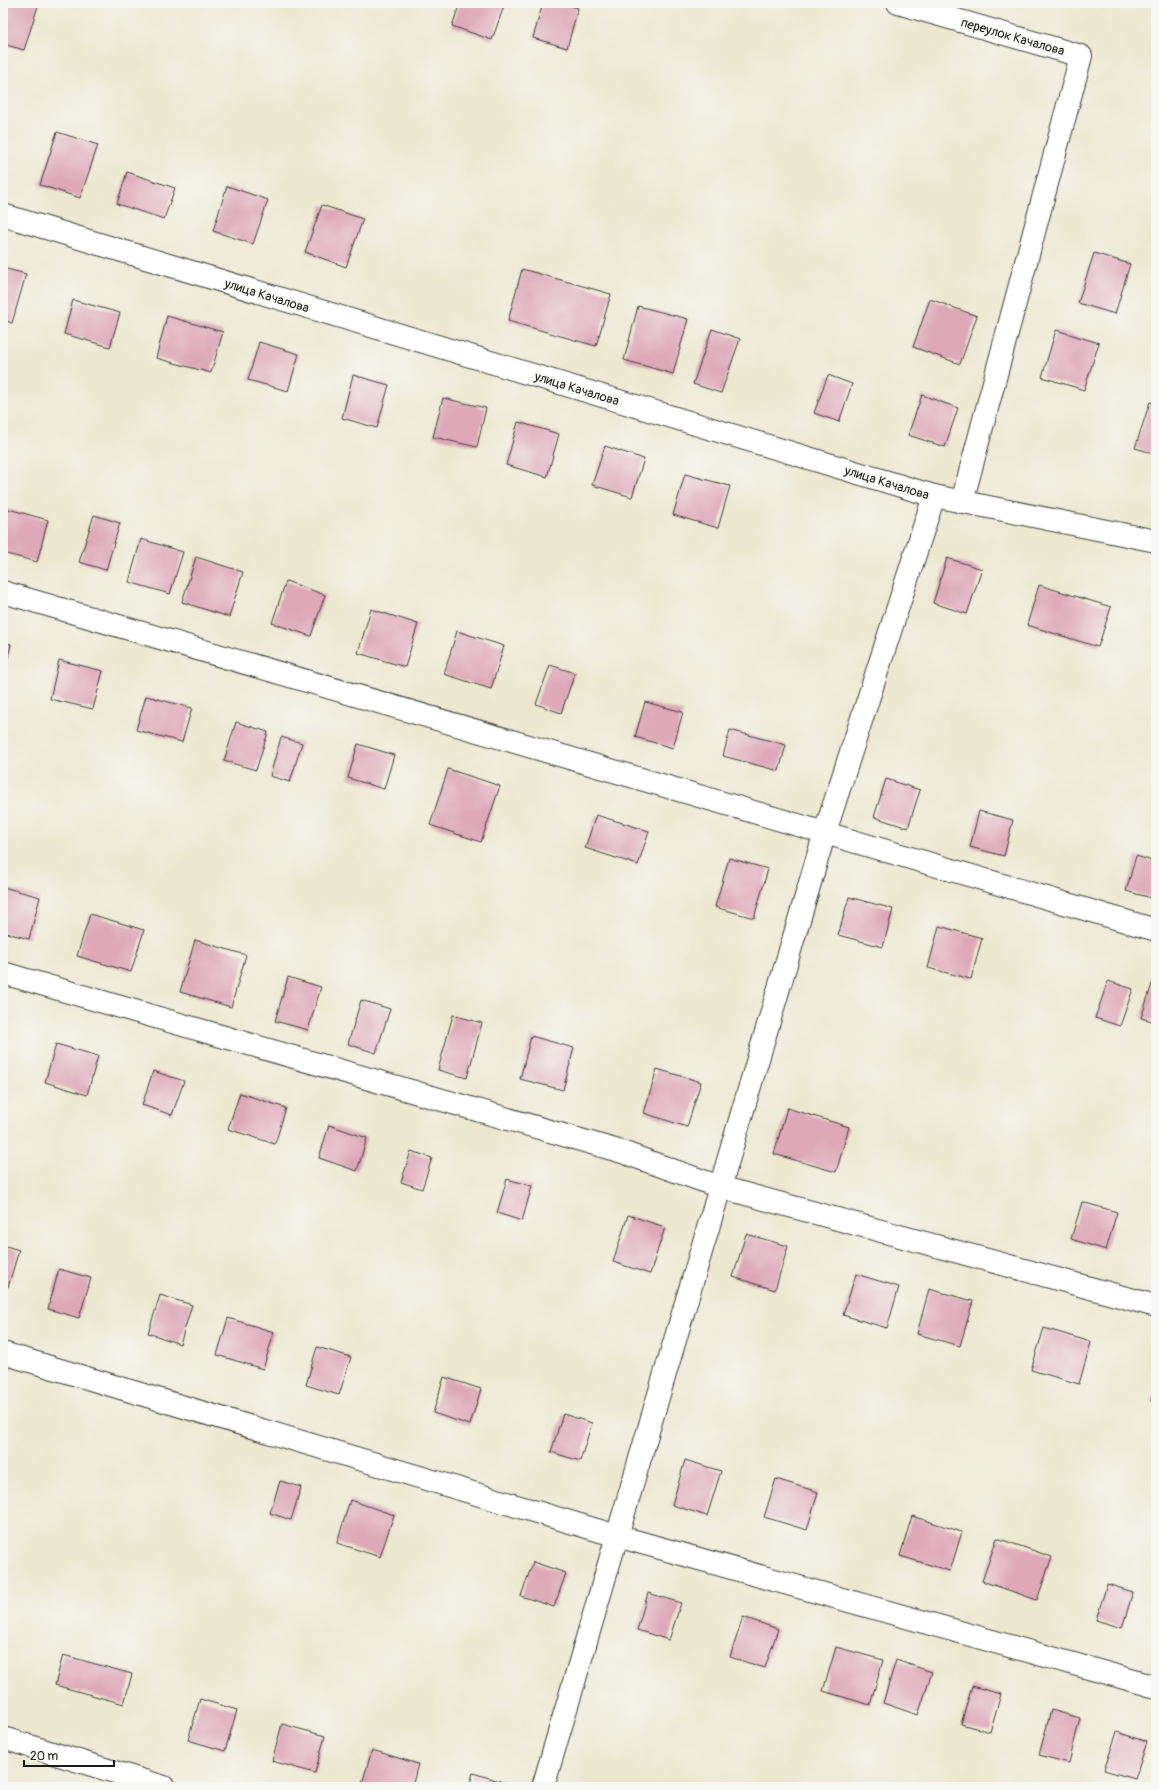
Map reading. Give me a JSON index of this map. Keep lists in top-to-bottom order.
{
  "streets": {
    "street": ["переулок Качалова", "улица Качалова"]
  },
  "crossings": [
    ["переулок Качалова", "улица Качалова"]
  ],
  "scale_bar": "20 m"
}
